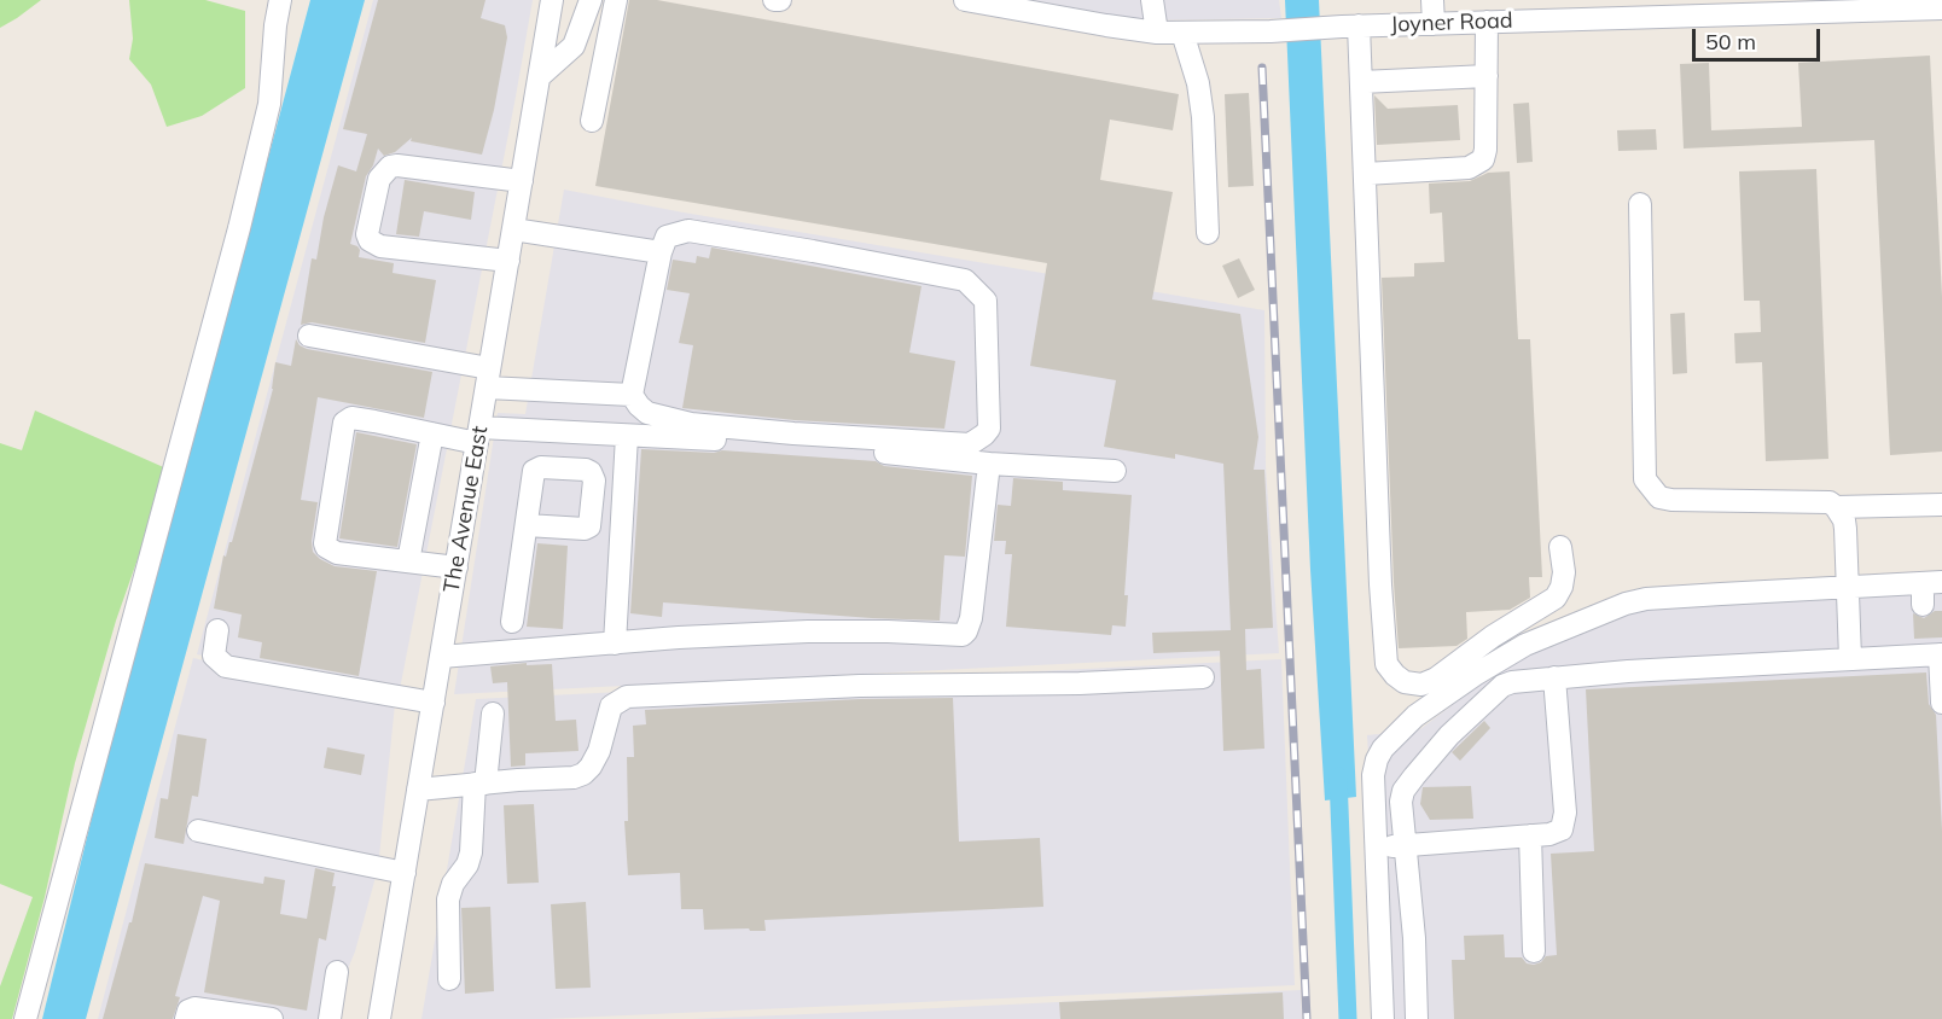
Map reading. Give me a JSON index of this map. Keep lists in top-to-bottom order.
{
  "streets": {
    "street": ["Joyner Road", "The Avenue East"]
  },
  "scale_bar": "50 m"
}
